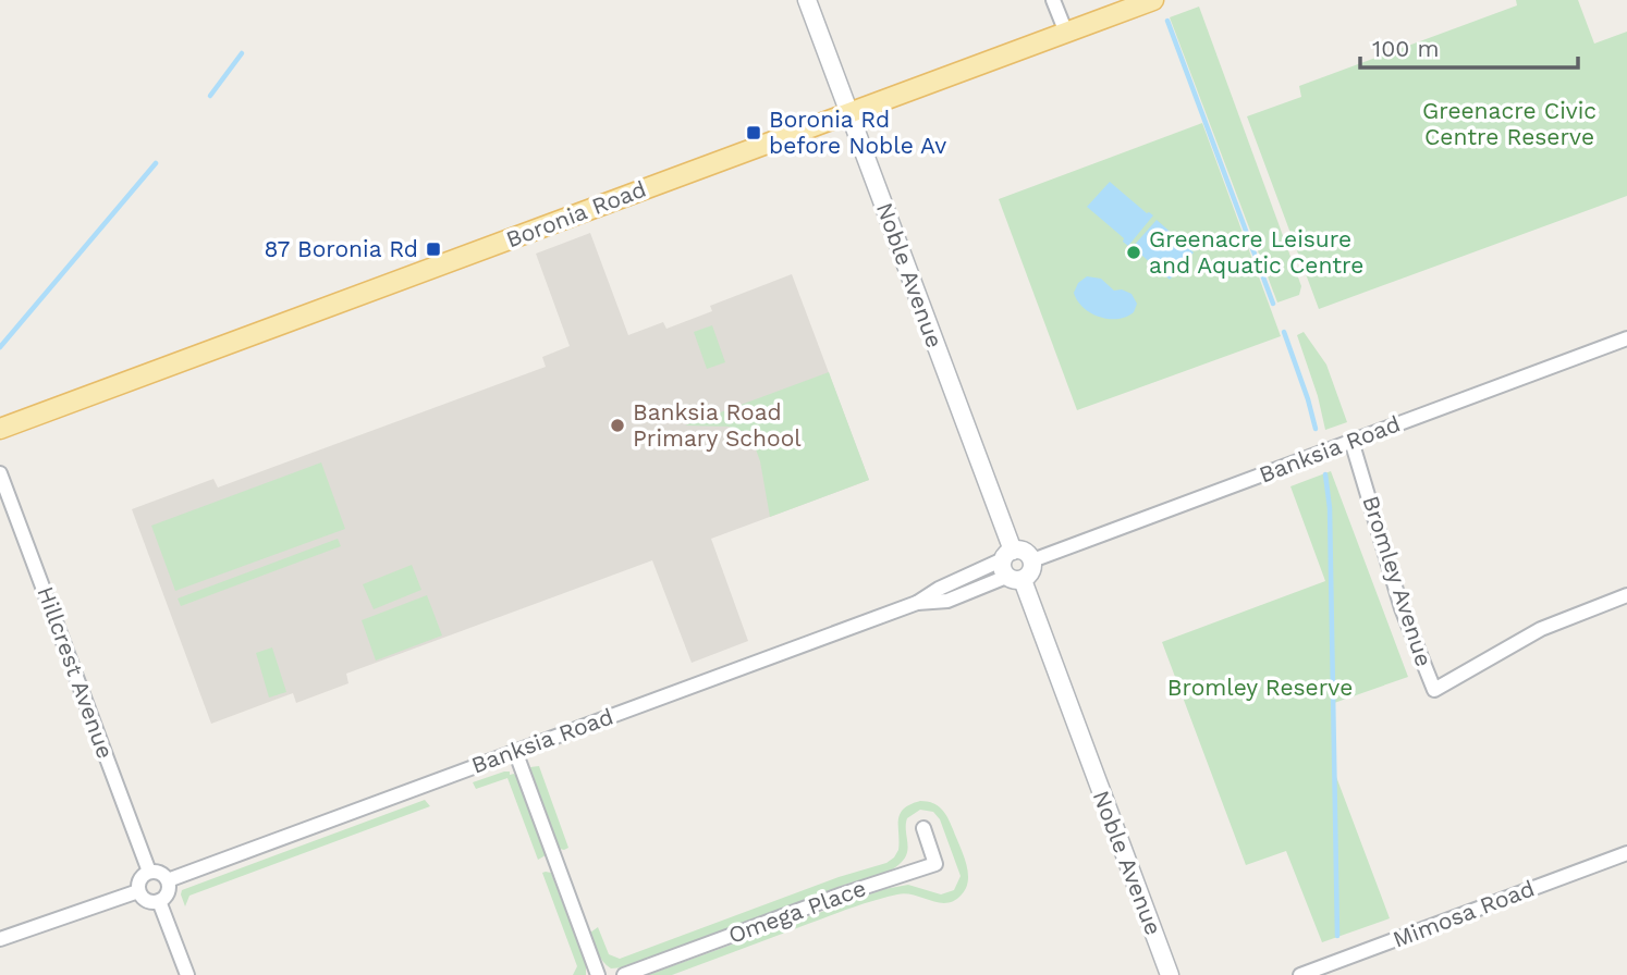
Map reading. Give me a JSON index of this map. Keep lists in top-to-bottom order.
{
  "streets": {
    "main road": ["Boronia Road"],
    "street": [
      "Noble Avenue",
      "Banksia Road",
      "Bromley Avenue",
      "Hillcrest Avenue",
      "Omega Place",
      "Mimosa Road"
    ]
  },
  "crossings": [
    ["Boronia Road", "Noble Avenue"],
    ["Noble Avenue", "Banksia Road"],
    ["Banksia Road", "Bromley Avenue"],
    ["Banksia Road", "Hillcrest Avenue"]
  ],
  "parks": ["Greenacre Civic Centre Reserve", "Bromley Reserve"],
  "places": {
    "transit": ["Boronia Rd before Noble Av", "87 Boronia Rd"],
    "other": ["Greenacre Leisure and Aquatic Centre", "Banksia Road Primary School"]
  },
  "scale_bar": "100 m"
}
